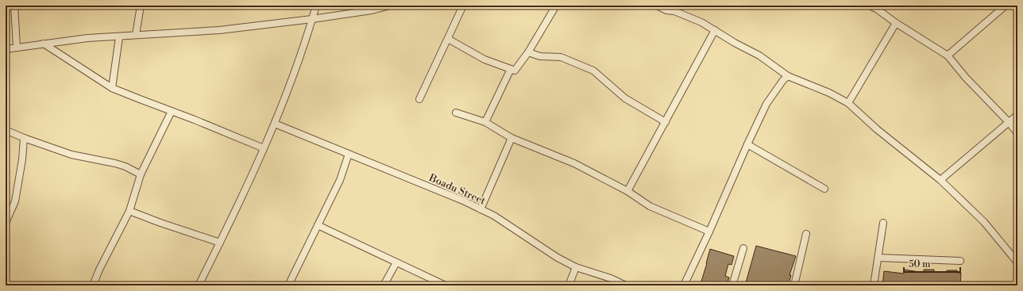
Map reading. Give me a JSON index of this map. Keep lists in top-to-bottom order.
{
  "streets": {
    "street": ["Boadu Street"]
  },
  "scale_bar": "50 m"
}
